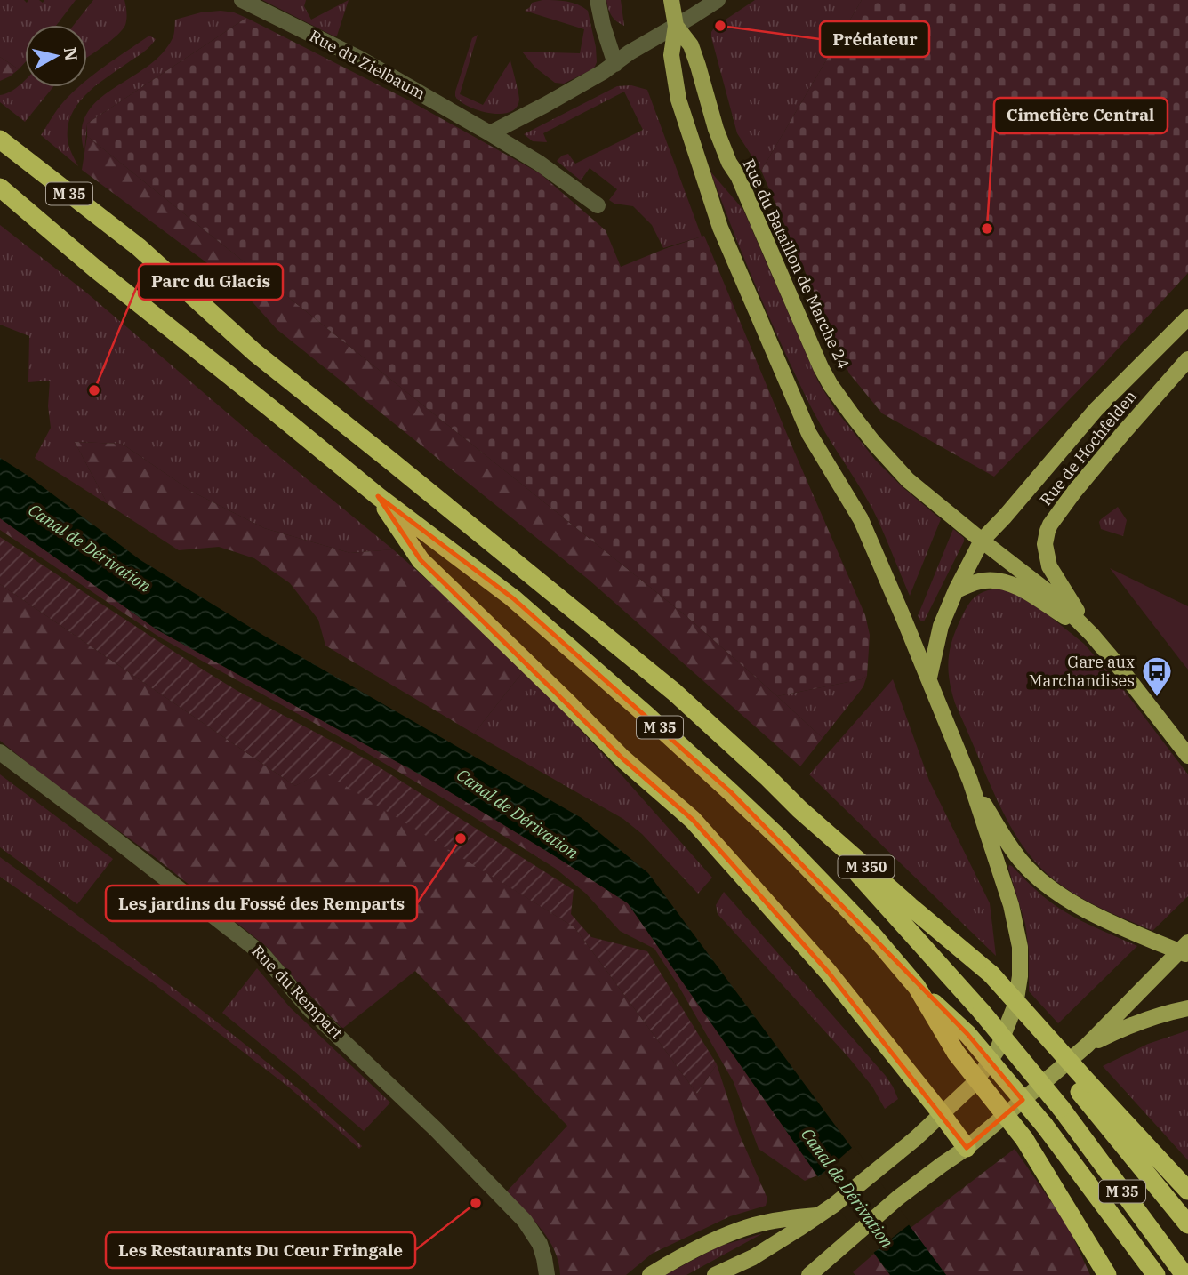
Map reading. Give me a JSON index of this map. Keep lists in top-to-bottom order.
{
  "streets": {
    "highway": ["M 35", "M 350"],
    "main road": ["Rue du Bataillon de Marche 24", "Rue de Hochfelden"],
    "street": ["Rue du Zielbaum", "Rue du Rempart"]
  },
  "crossings": [
    ["M 35", "M 350"],
    ["Rue du Bataillon de Marche 24", "Rue de Hochfelden"]
  ],
  "water": ["Canal de Dérivation"],
  "places": {
    "other": [
      "Prédateur",
      "Cimetière Central",
      "Parc du Glacis",
      "Les jardins du Fossé des Remparts",
      "Les Restaurants Du Cœur Fringale"
    ],
    "bus stop": ["Gare aux Marchandises"]
  },
  "north": "right"
}
